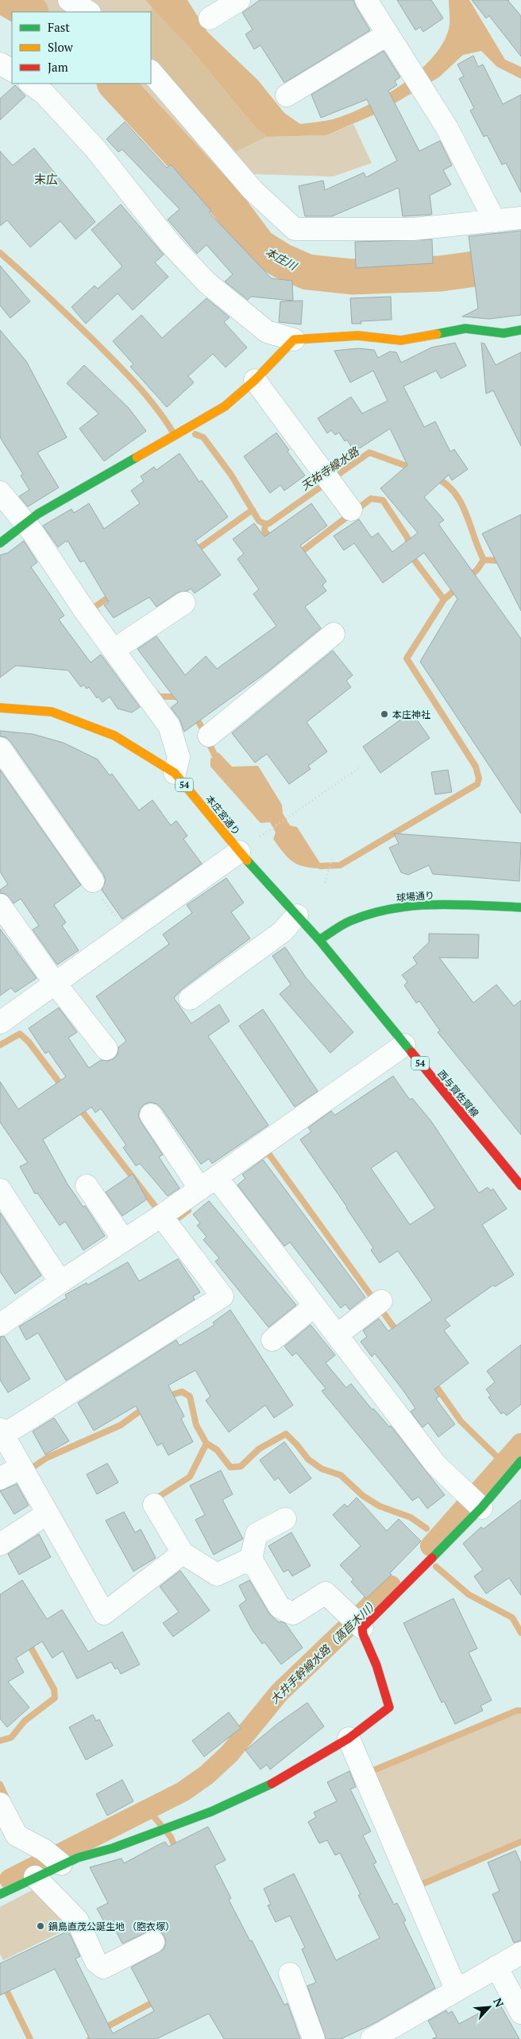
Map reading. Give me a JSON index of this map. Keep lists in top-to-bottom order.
{
  "streets": {
    "street": [
      "54",
      "本庄宮通り",
      "球場通り",
      "西与賀佐賀線"
    ]
  },
  "crossings": [
    ["本庄宮通り", "球場通り"],
    ["本庄宮通り", "西与賀佐賀線"],
    ["球場通り", "西与賀佐賀線"]
  ],
  "districts": ["末広"],
  "water": ["本庄川", "天祐寺線水路", "大井手幹線水路（萵苣木川）"],
  "places": ["本庄神社", "鍋島直茂公誕生地 （胞衣塚）"],
  "legend": ["Fast", "Slow", "Jam"],
  "north": "top right"
}
